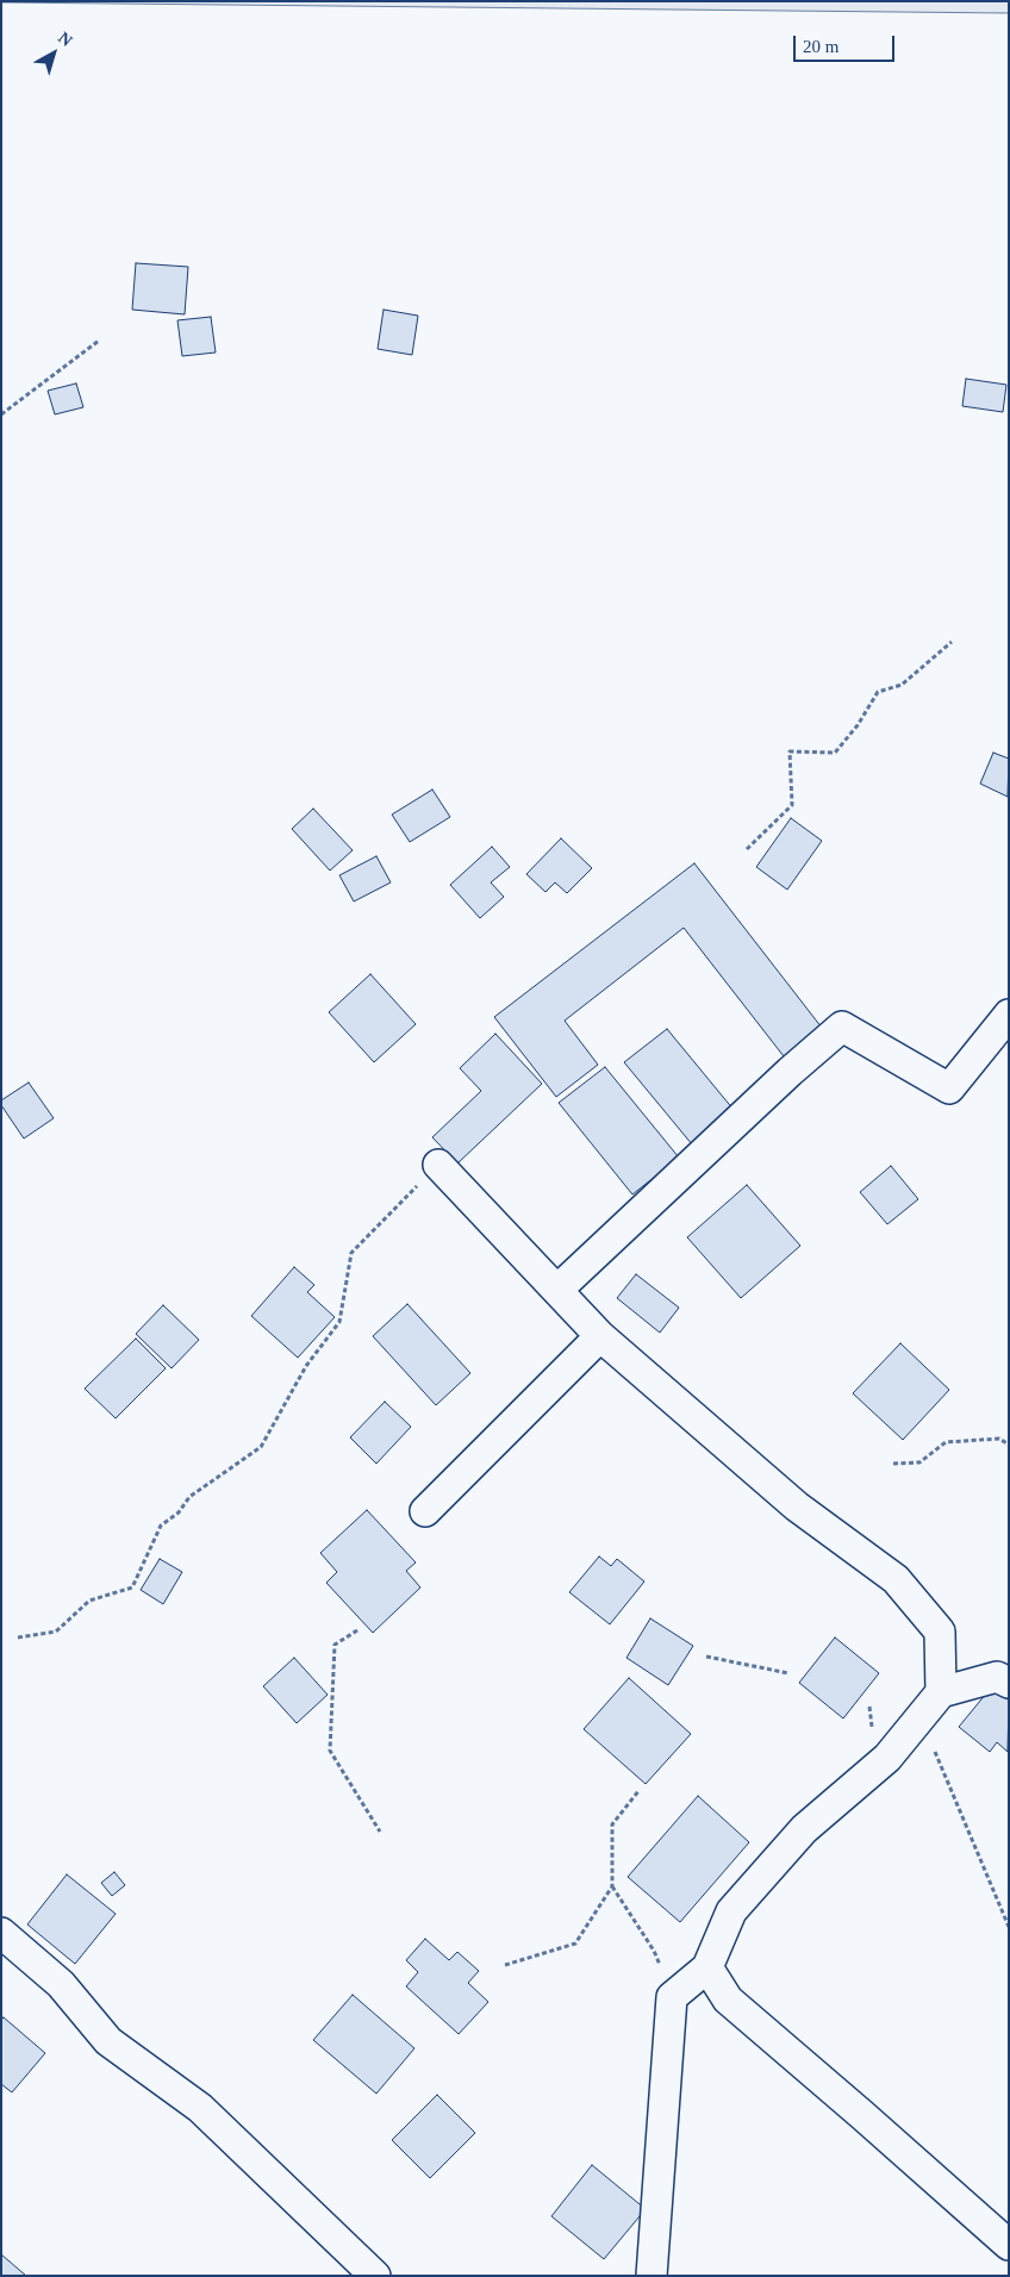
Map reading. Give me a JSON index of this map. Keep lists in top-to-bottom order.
{
  "scale_bar": "20 m",
  "north": "top right"
}
